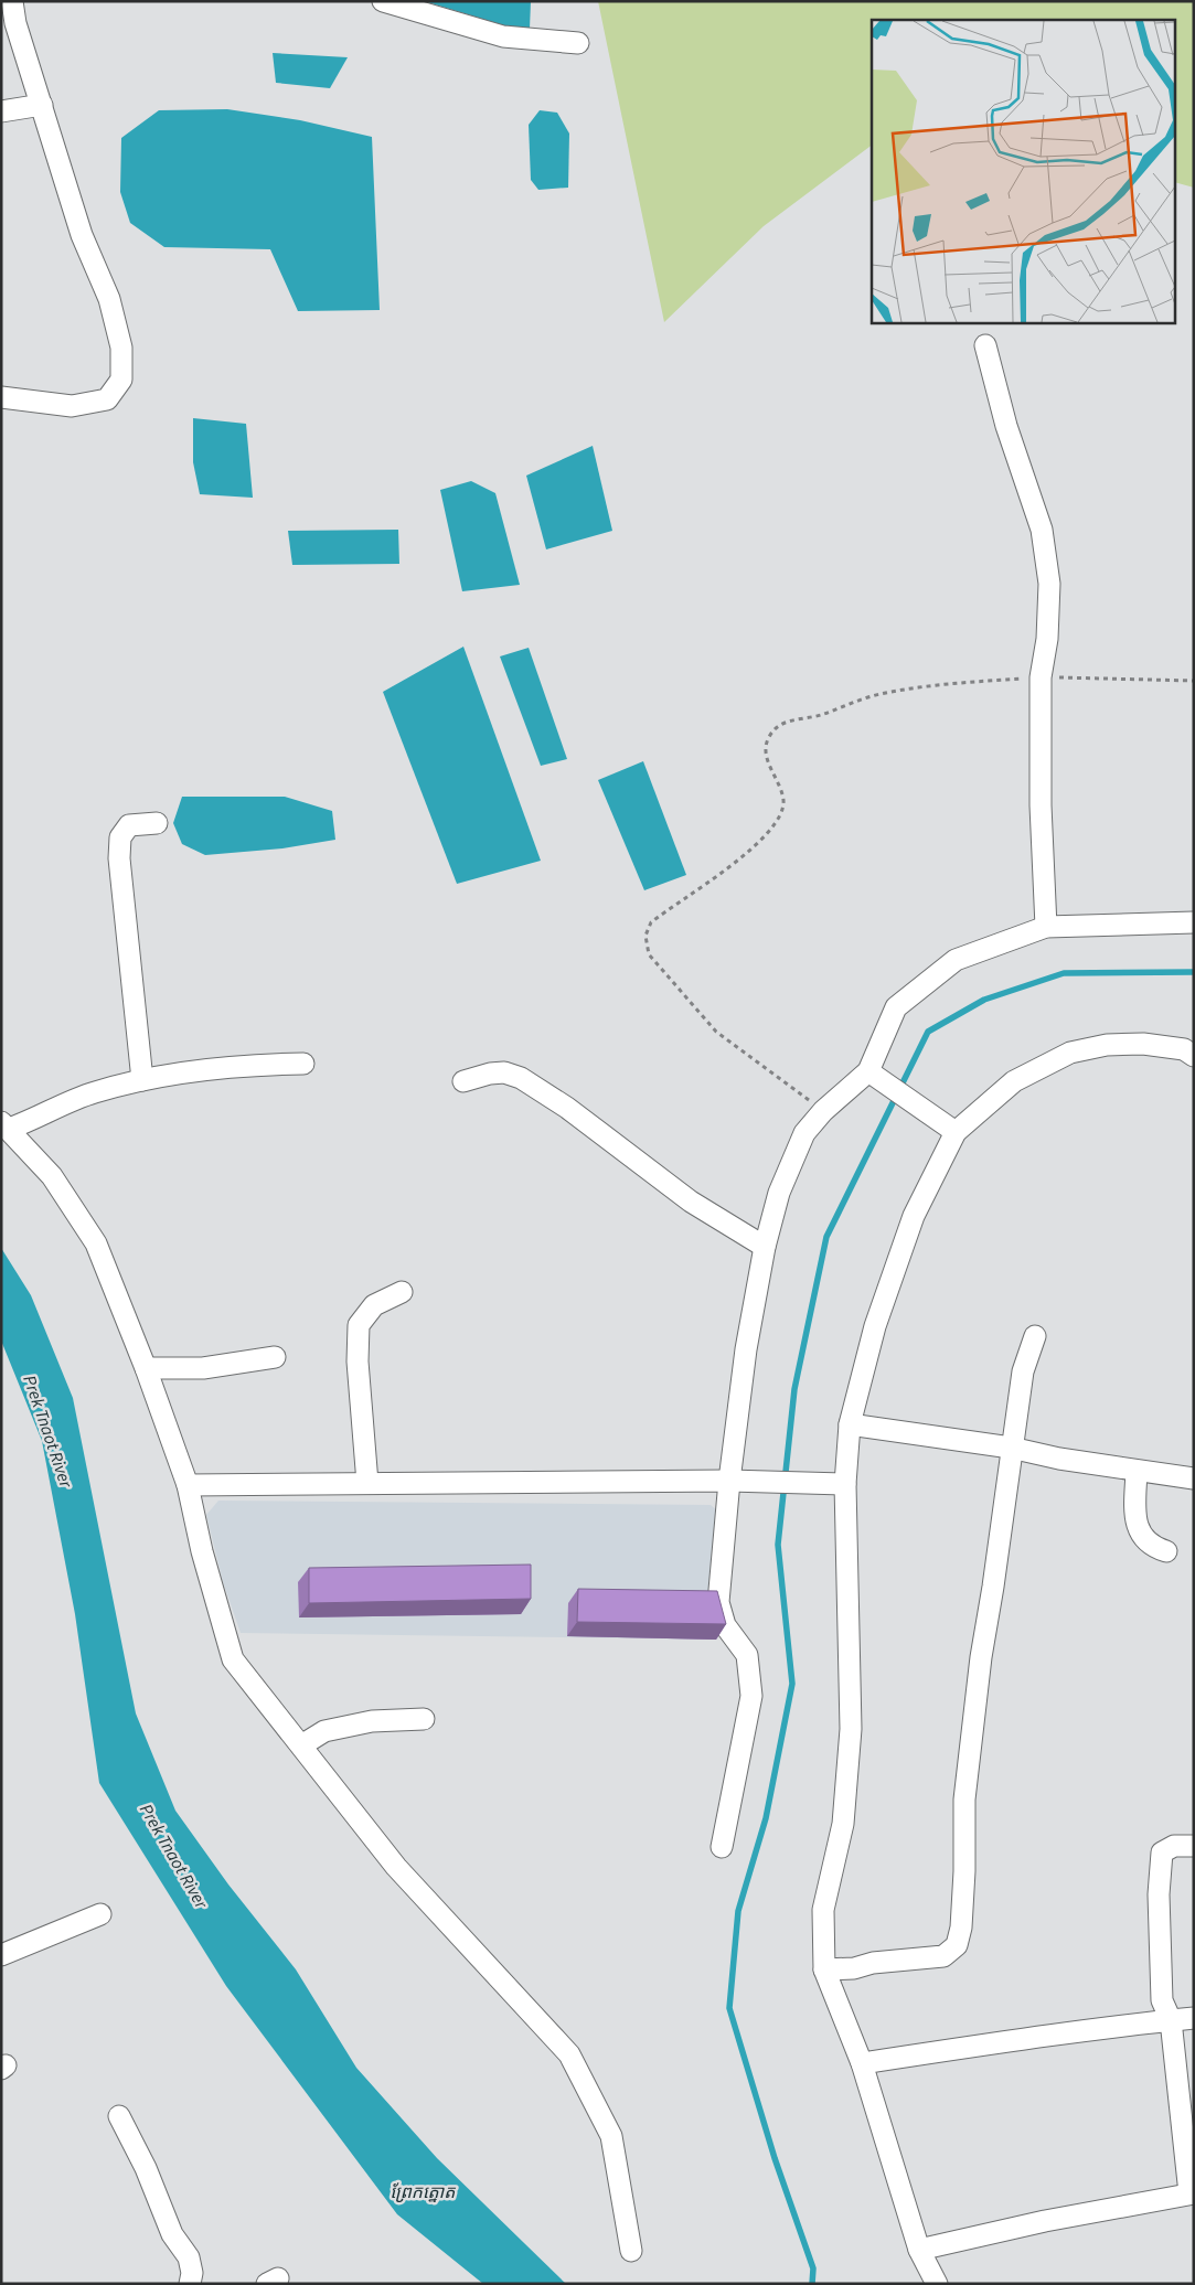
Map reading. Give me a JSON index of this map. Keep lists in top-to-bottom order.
{
  "water": ["Prek Tnaot River", "ព្រែកត្នោត"]
}
